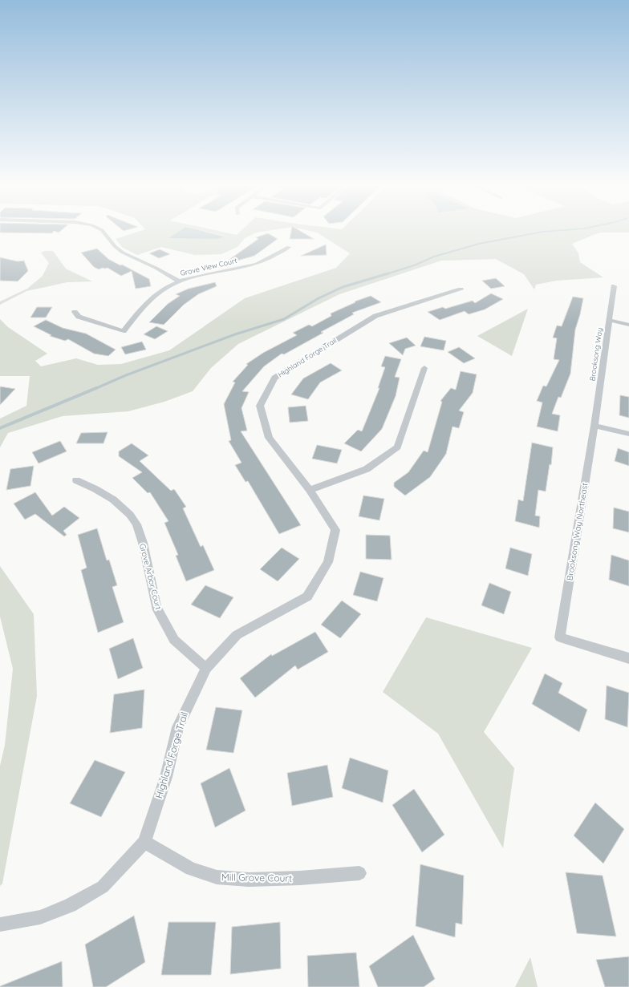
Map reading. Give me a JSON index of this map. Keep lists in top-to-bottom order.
{
  "streets": {
    "street": [
      "Grove View Court",
      "Brooksong Way",
      "Highland Forge Trail",
      "Brooksong Way Northeast",
      "Grove Arbor Court",
      "Mill Grove Court"
    ]
  },
  "crossings": [
    ["Brooksong Way", "Brooksong Way Northeast"],
    ["Highland Forge Trail", "Grove Arbor Court"],
    ["Highland Forge Trail", "Mill Grove Court"]
  ]
}
